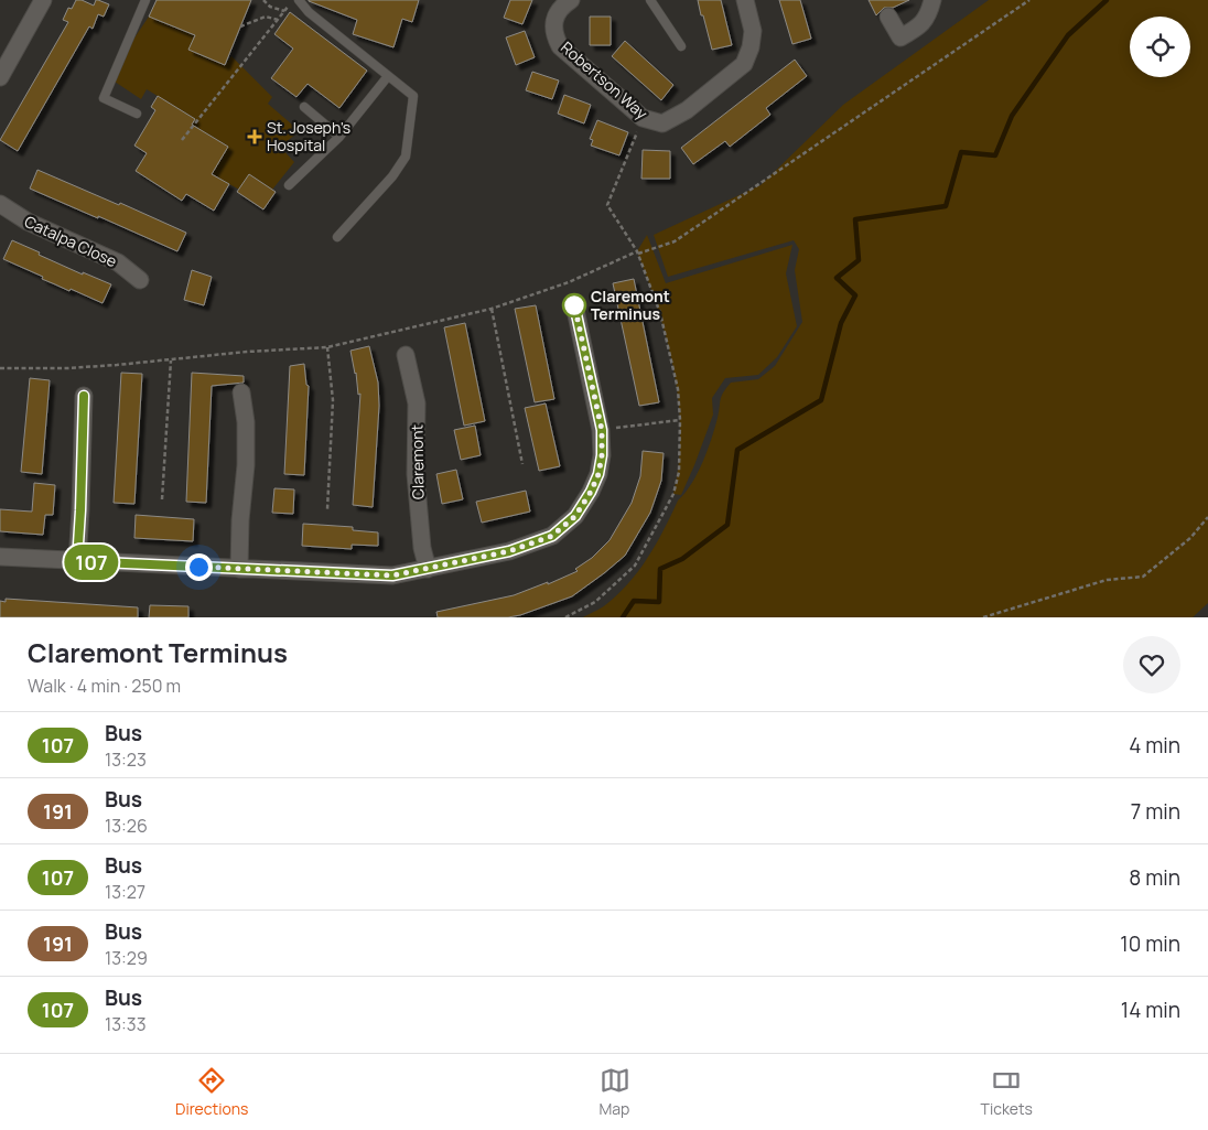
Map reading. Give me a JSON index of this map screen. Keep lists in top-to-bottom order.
{
  "streets": {
    "street": ["Robertson Way", "Catalpa Close", "Claremont"]
  },
  "places": {
    "health": ["St. Joseph's Hospital"],
    "other": ["Claremont Terminus"]
  },
  "lines": ["bus line 107"],
  "page": {
    "on_map": "107",
    "heading": ["Claremont Terminus", "Walk · 4 min · 250 m"],
    "list": [
      {
        "mark": "107",
        "name": "Bus",
        "note": "13:23",
        "value": "4 min"
      },
      {
        "mark": "191",
        "name": "Bus",
        "note": "13:26",
        "value": "7 min"
      },
      {
        "mark": "107",
        "name": "Bus",
        "note": "13:27",
        "value": "8 min"
      },
      {
        "mark": "191",
        "name": "Bus",
        "note": "13:29",
        "value": "10 min"
      },
      {
        "mark": "107",
        "name": "Bus",
        "note": "13:33",
        "value": "14 min"
      }
    ],
    "tabs": ["Directions", "Map", "Tickets"]
  }
}
